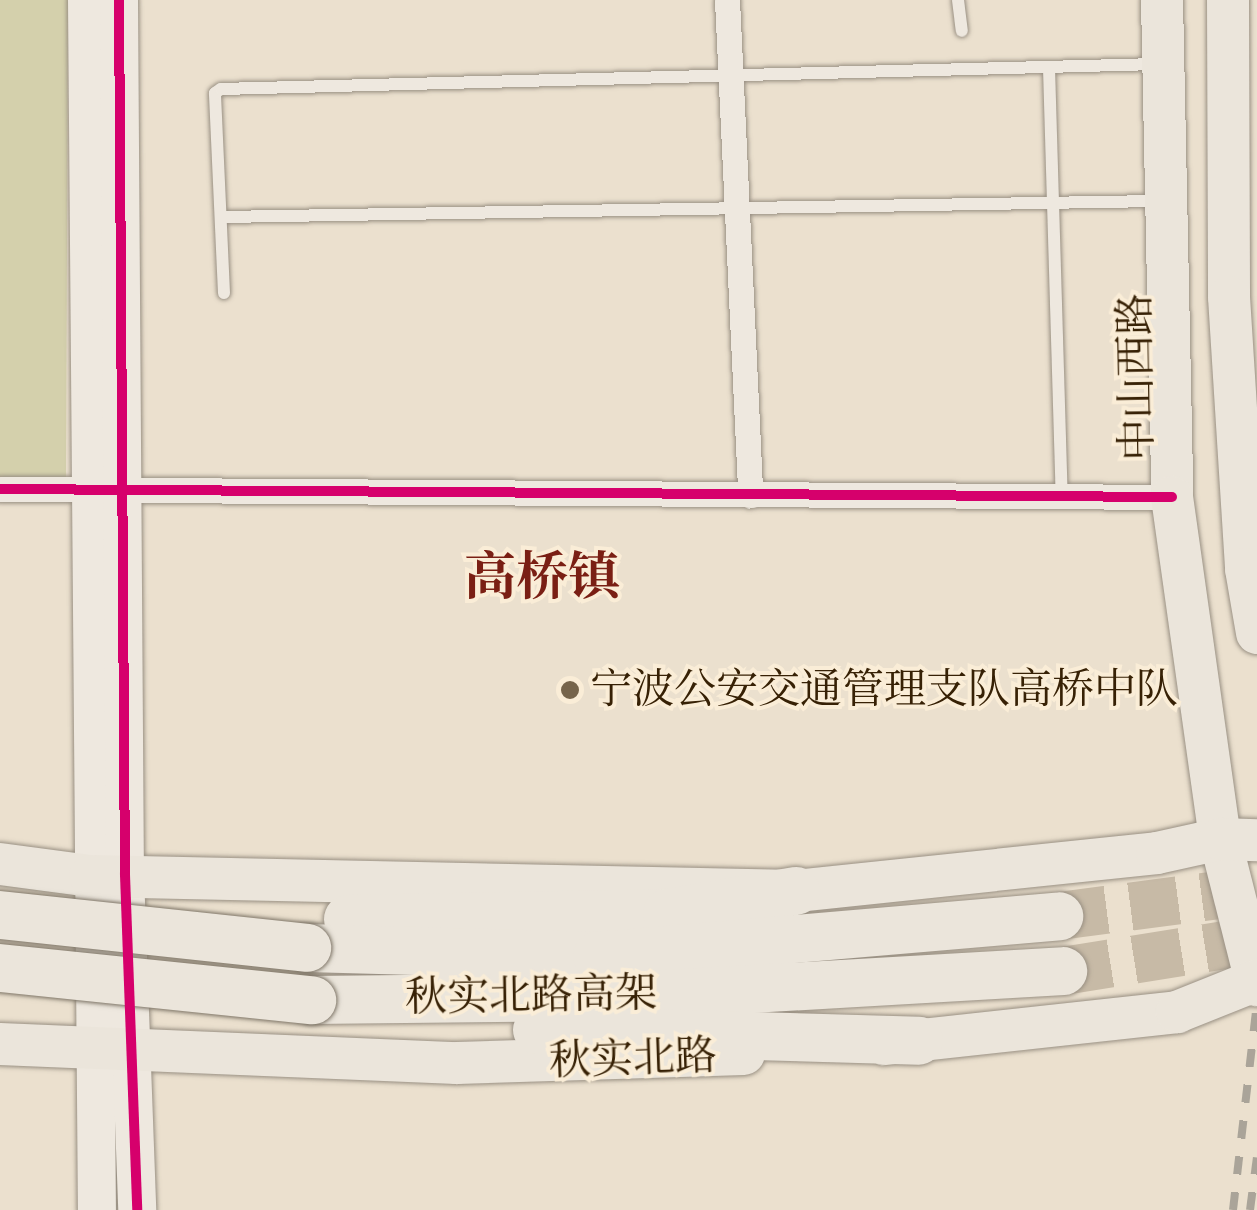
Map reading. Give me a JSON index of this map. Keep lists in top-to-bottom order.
{
  "streets": {
    "highway": ["秋实北路高架"],
    "main road": ["中山西路", "秋实北路"]
  },
  "crossings": [
    ["中山西路", "秋实北路"]
  ],
  "districts": ["高桥镇"],
  "places": ["宁波公安交通管理支队高桥中队"]
}
